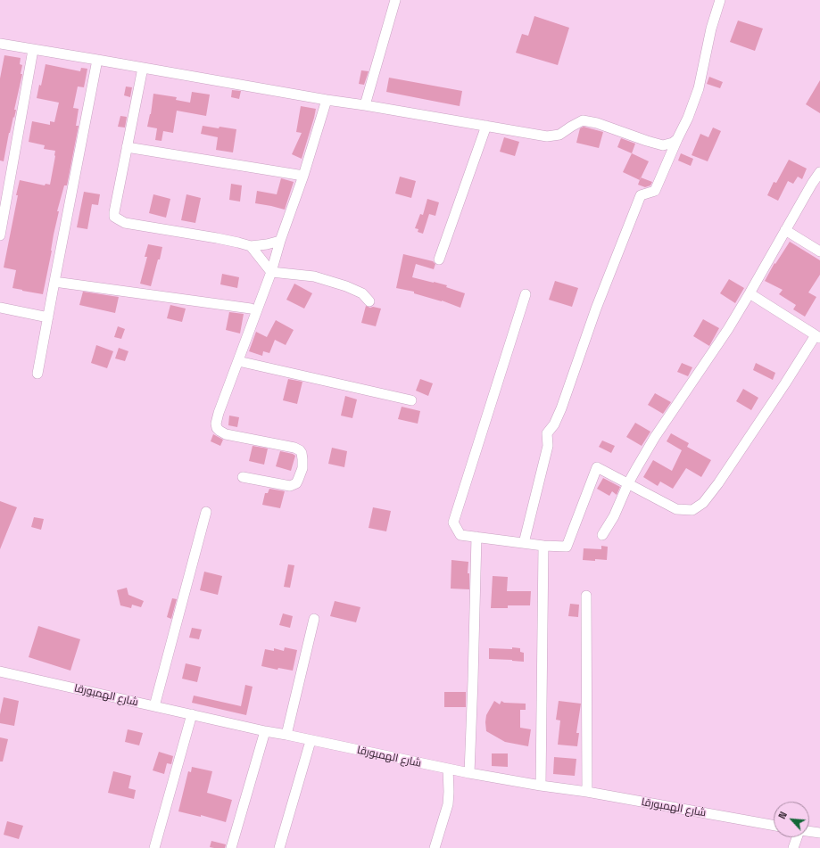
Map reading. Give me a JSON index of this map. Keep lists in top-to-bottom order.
{
  "streets": {
    "street": ["شارع الهمبورقا"]
  },
  "north": "top left"
}
